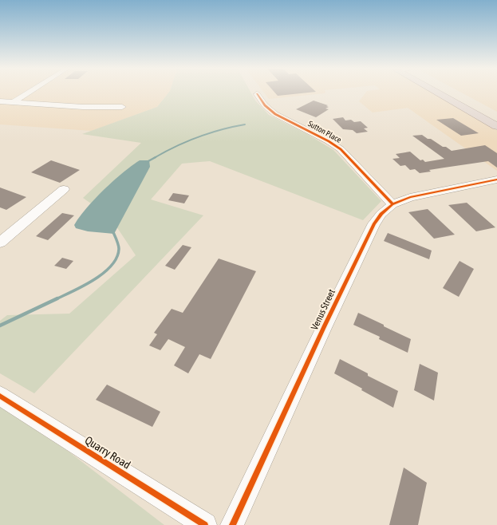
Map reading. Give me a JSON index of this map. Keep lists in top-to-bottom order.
{
  "streets": {
    "street": ["Sutton Place", "Venus Street", "Quarry Road"]
  },
  "crossings": [
    ["Sutton Place", "Venus Street"]
  ]
}
